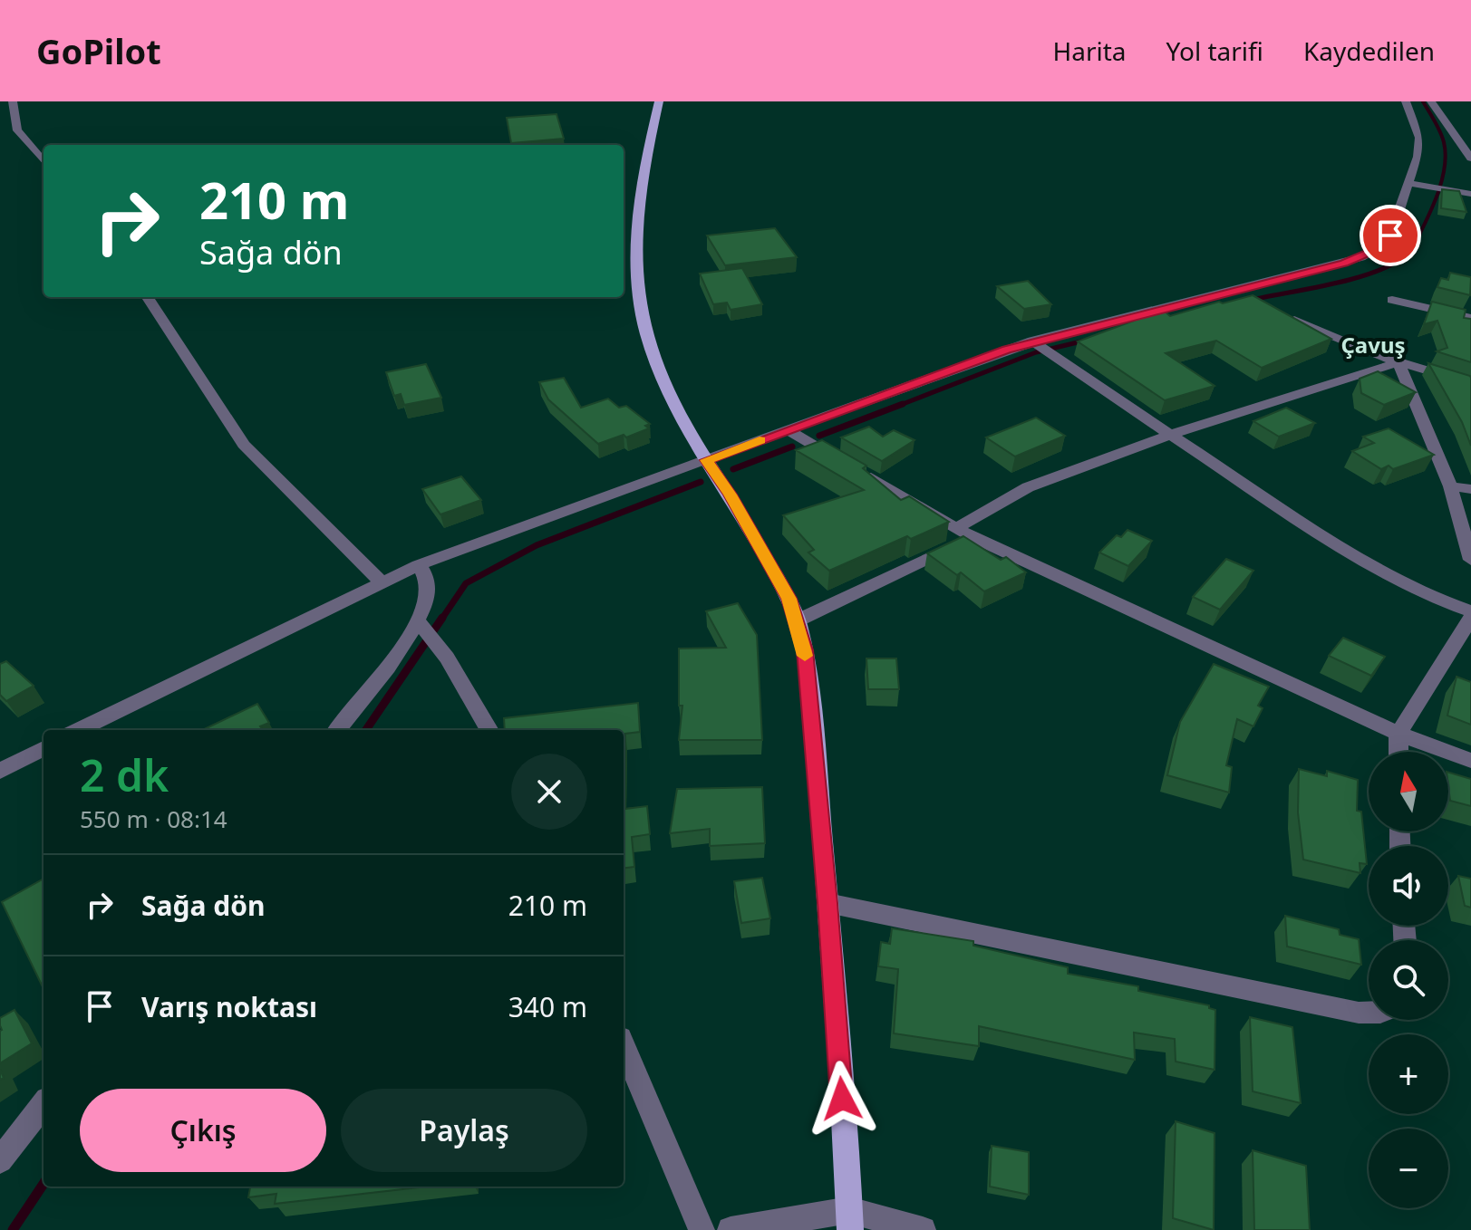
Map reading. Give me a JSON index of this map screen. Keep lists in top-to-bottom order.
{
  "districts": ["Çavuş"],
  "north": "top",
  "page": {
    "header": "GoPilot",
    "nav": ["Harita", "Yol tarifi", "Kaydedilen"],
    "turn": ["210 m", "Sağa dön"],
    "heading": ["2 dk", "550 m · 08:14"],
    "map_buttons": ["+", "−"],
    "list": [
      {
        "name": "Sağa dön",
        "value": "210 m"
      },
      {
        "name": "Varış noktası",
        "value": "340 m"
      }
    ],
    "buttons": ["Çıkış", "Paylaş"]
  }
}
